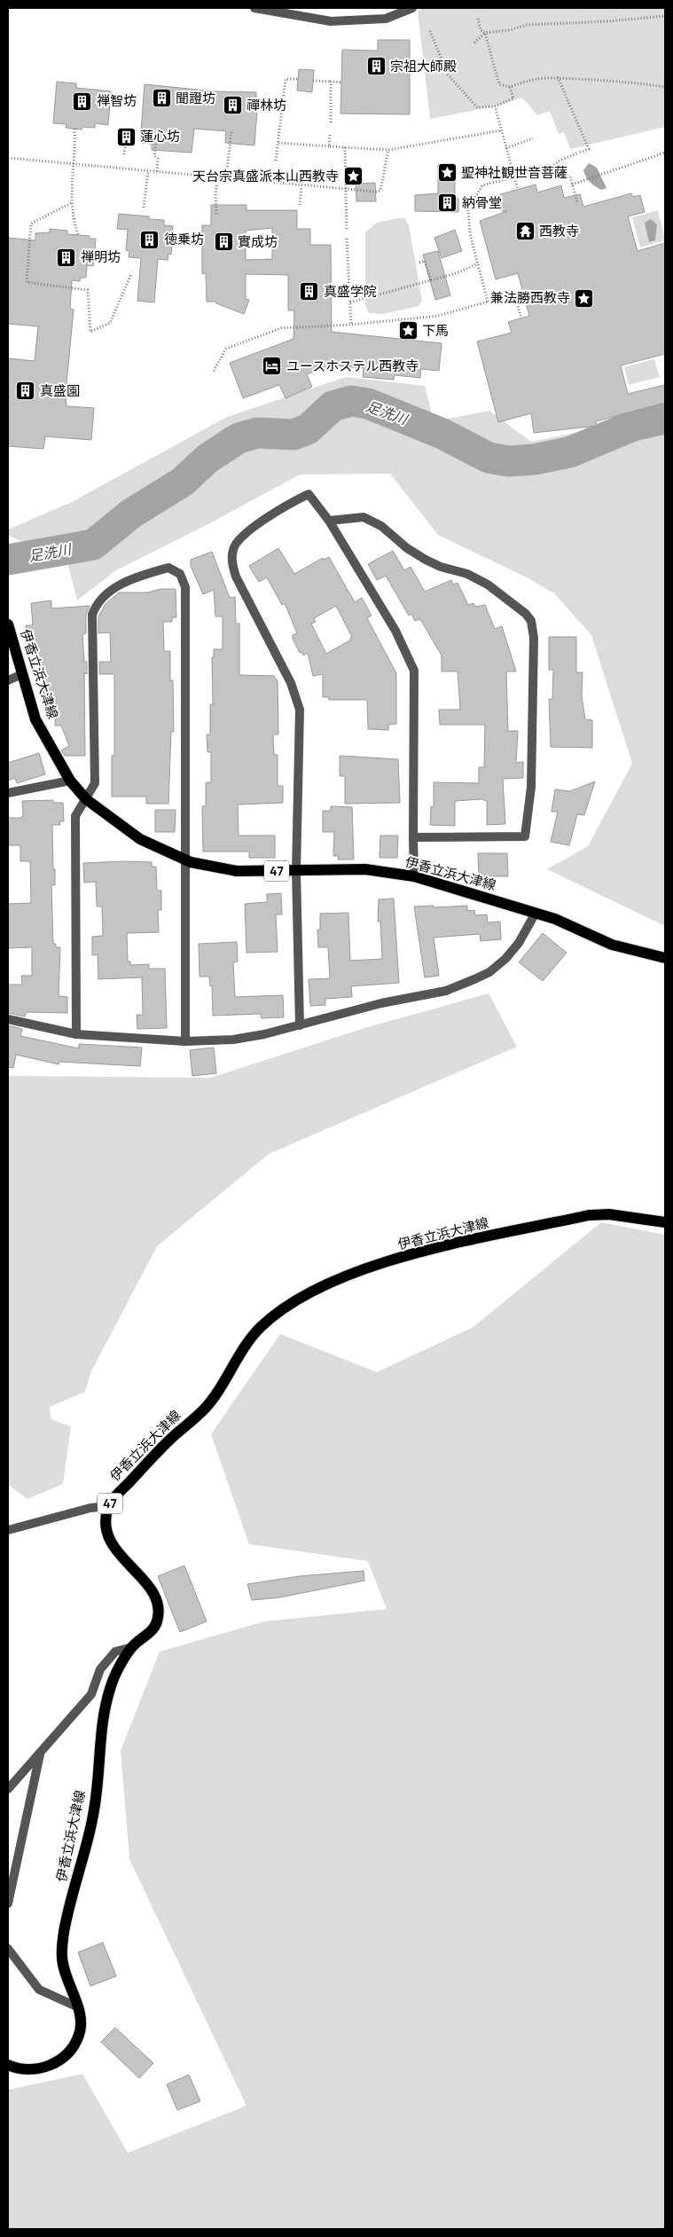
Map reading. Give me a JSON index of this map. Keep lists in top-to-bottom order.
{
  "streets": {
    "main road": ["伊香立浜大津線", "47"]
  },
  "water": ["足洗川"],
  "places": {
    "building": [
      "宗祖大師殿",
      "聞證坊",
      "禅智坊",
      "禪林坊",
      "蓮心坊",
      "納骨堂",
      "徳乗坊",
      "實成坊",
      "禅明坊",
      "真盛学院",
      "真盛園"
    ],
    "place": [
      "聖神社観世音菩薩",
      "天台宗真盛派本山西教寺",
      "兼法勝西教寺",
      "下馬"
    ],
    "temple": ["西教寺"],
    "hotel": ["ユースホステル西教寺"]
  }
}
